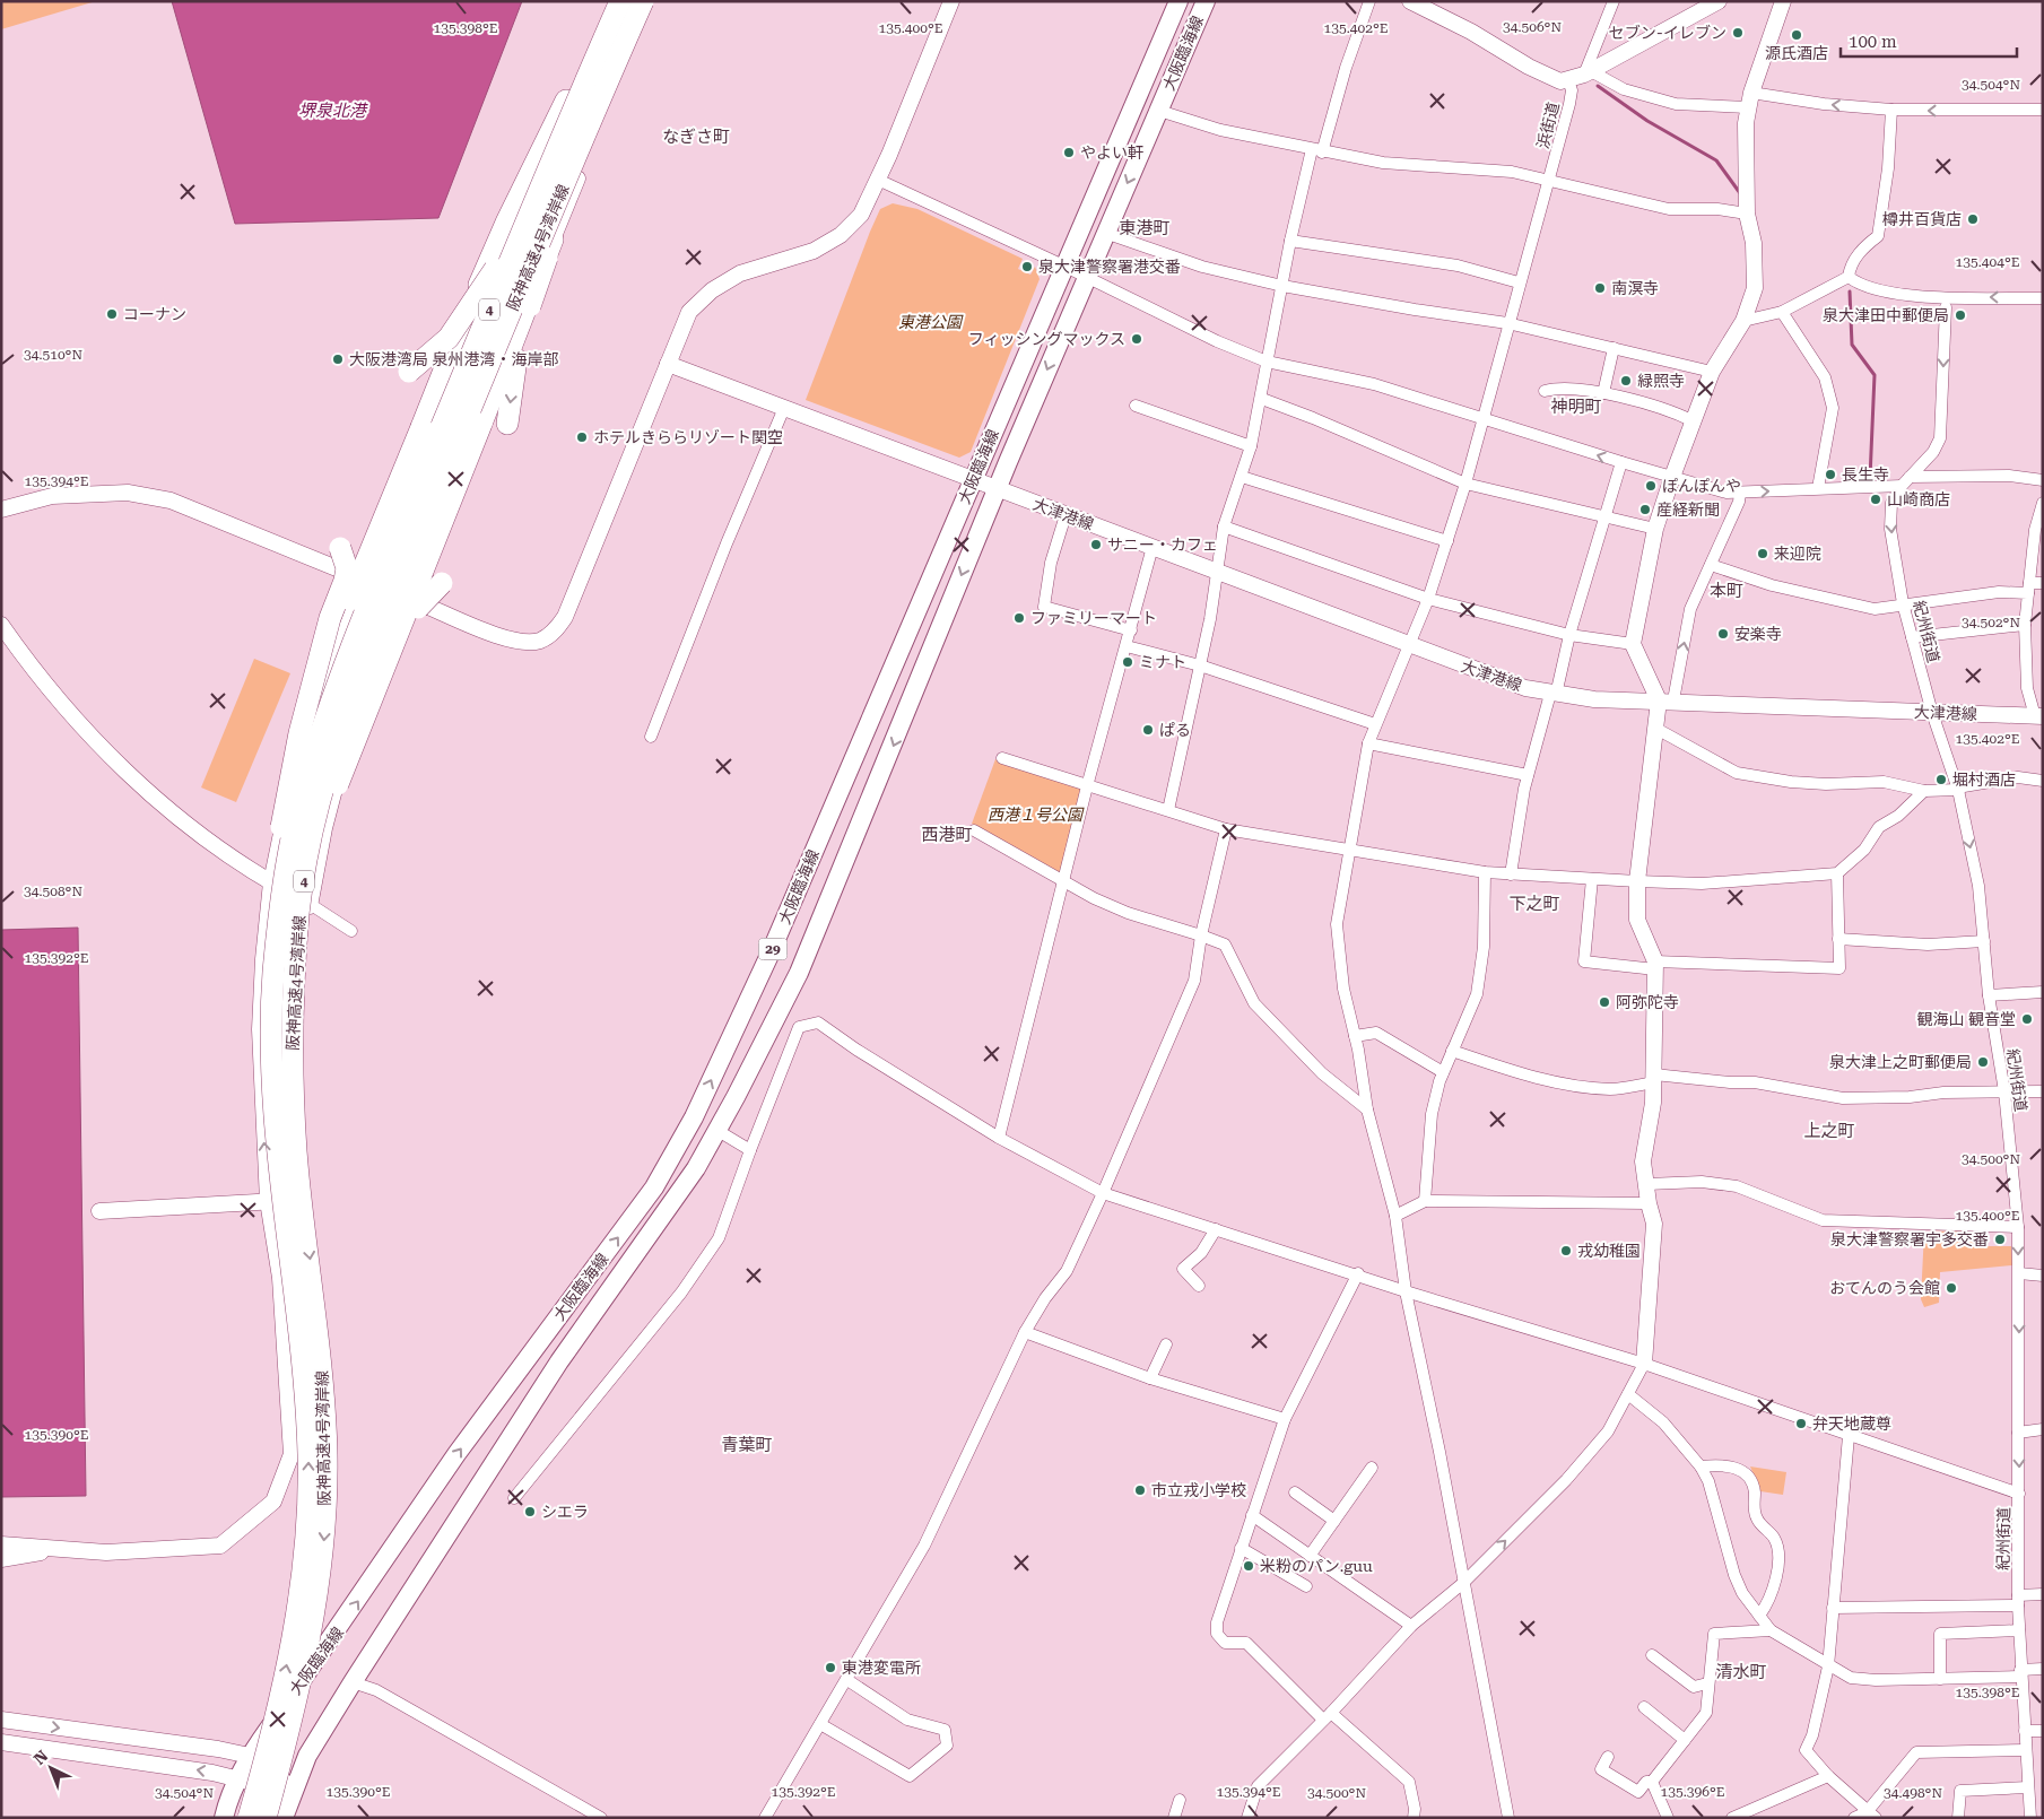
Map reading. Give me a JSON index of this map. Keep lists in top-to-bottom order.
{
  "streets": {
    "highway": ["阪神高速4号湾岸線", "4"],
    "main road": ["大阪臨海線", "29"],
    "street": ["浜街道", "大津港線", "紀州街道"]
  },
  "crossings": [
    ["大阪臨海線", "大津港線"],
    ["浜街道", "大津港線"],
    ["大津港線", "紀州街道"]
  ],
  "one_way": ["紀州街道"],
  "districts": [
    "なぎさ町",
    "東港町",
    "神明町",
    "本町",
    "西港町",
    "下之町",
    "上之町",
    "青葉町",
    "清水町"
  ],
  "water": ["堺泉北港"],
  "parks": ["東港公園", "西港１号公園"],
  "places": [
    "セブン-イレブン",
    "源氏酒店",
    "やよい軒",
    "樽井百貨店",
    "泉大津警察署港交番",
    "南溟寺",
    "コーナン",
    "泉大津田中郵便局",
    "フィッシングマックス",
    "大阪港湾局 泉州港湾・海岸部",
    "緑照寺",
    "ホテルきららリゾート関空",
    "長生寺",
    "ぽんぽんや",
    "山崎商店",
    "産経新聞",
    "サニー・カフェ",
    "来迎院",
    "ファミリーマート",
    "安楽寺",
    "ミナト",
    "ぱる",
    "堀村酒店",
    "阿弥陀寺",
    "観海山 観音堂",
    "泉大津上之町郵便局",
    "泉大津警察署宇多交番",
    "戎幼稚園",
    "おてんのう会館",
    "弁天地蔵尊",
    "市立戎小学校",
    "シエラ",
    "米粉のパン.guu",
    "東港変電所"
  ],
  "scale_bar": "100 m",
  "north": "top left",
  "coordinates": [
    "34.506°N",
    "135.398°E",
    "135.400°E",
    "135.402°E",
    "34.504°N",
    "135.404°E",
    "34.510°N",
    "135.394°E",
    "34.502°N",
    "34.508°N",
    "135.392°E",
    "34.500°N",
    "135.390°E",
    "135.396°E",
    "34.498°N"
  ]
}
